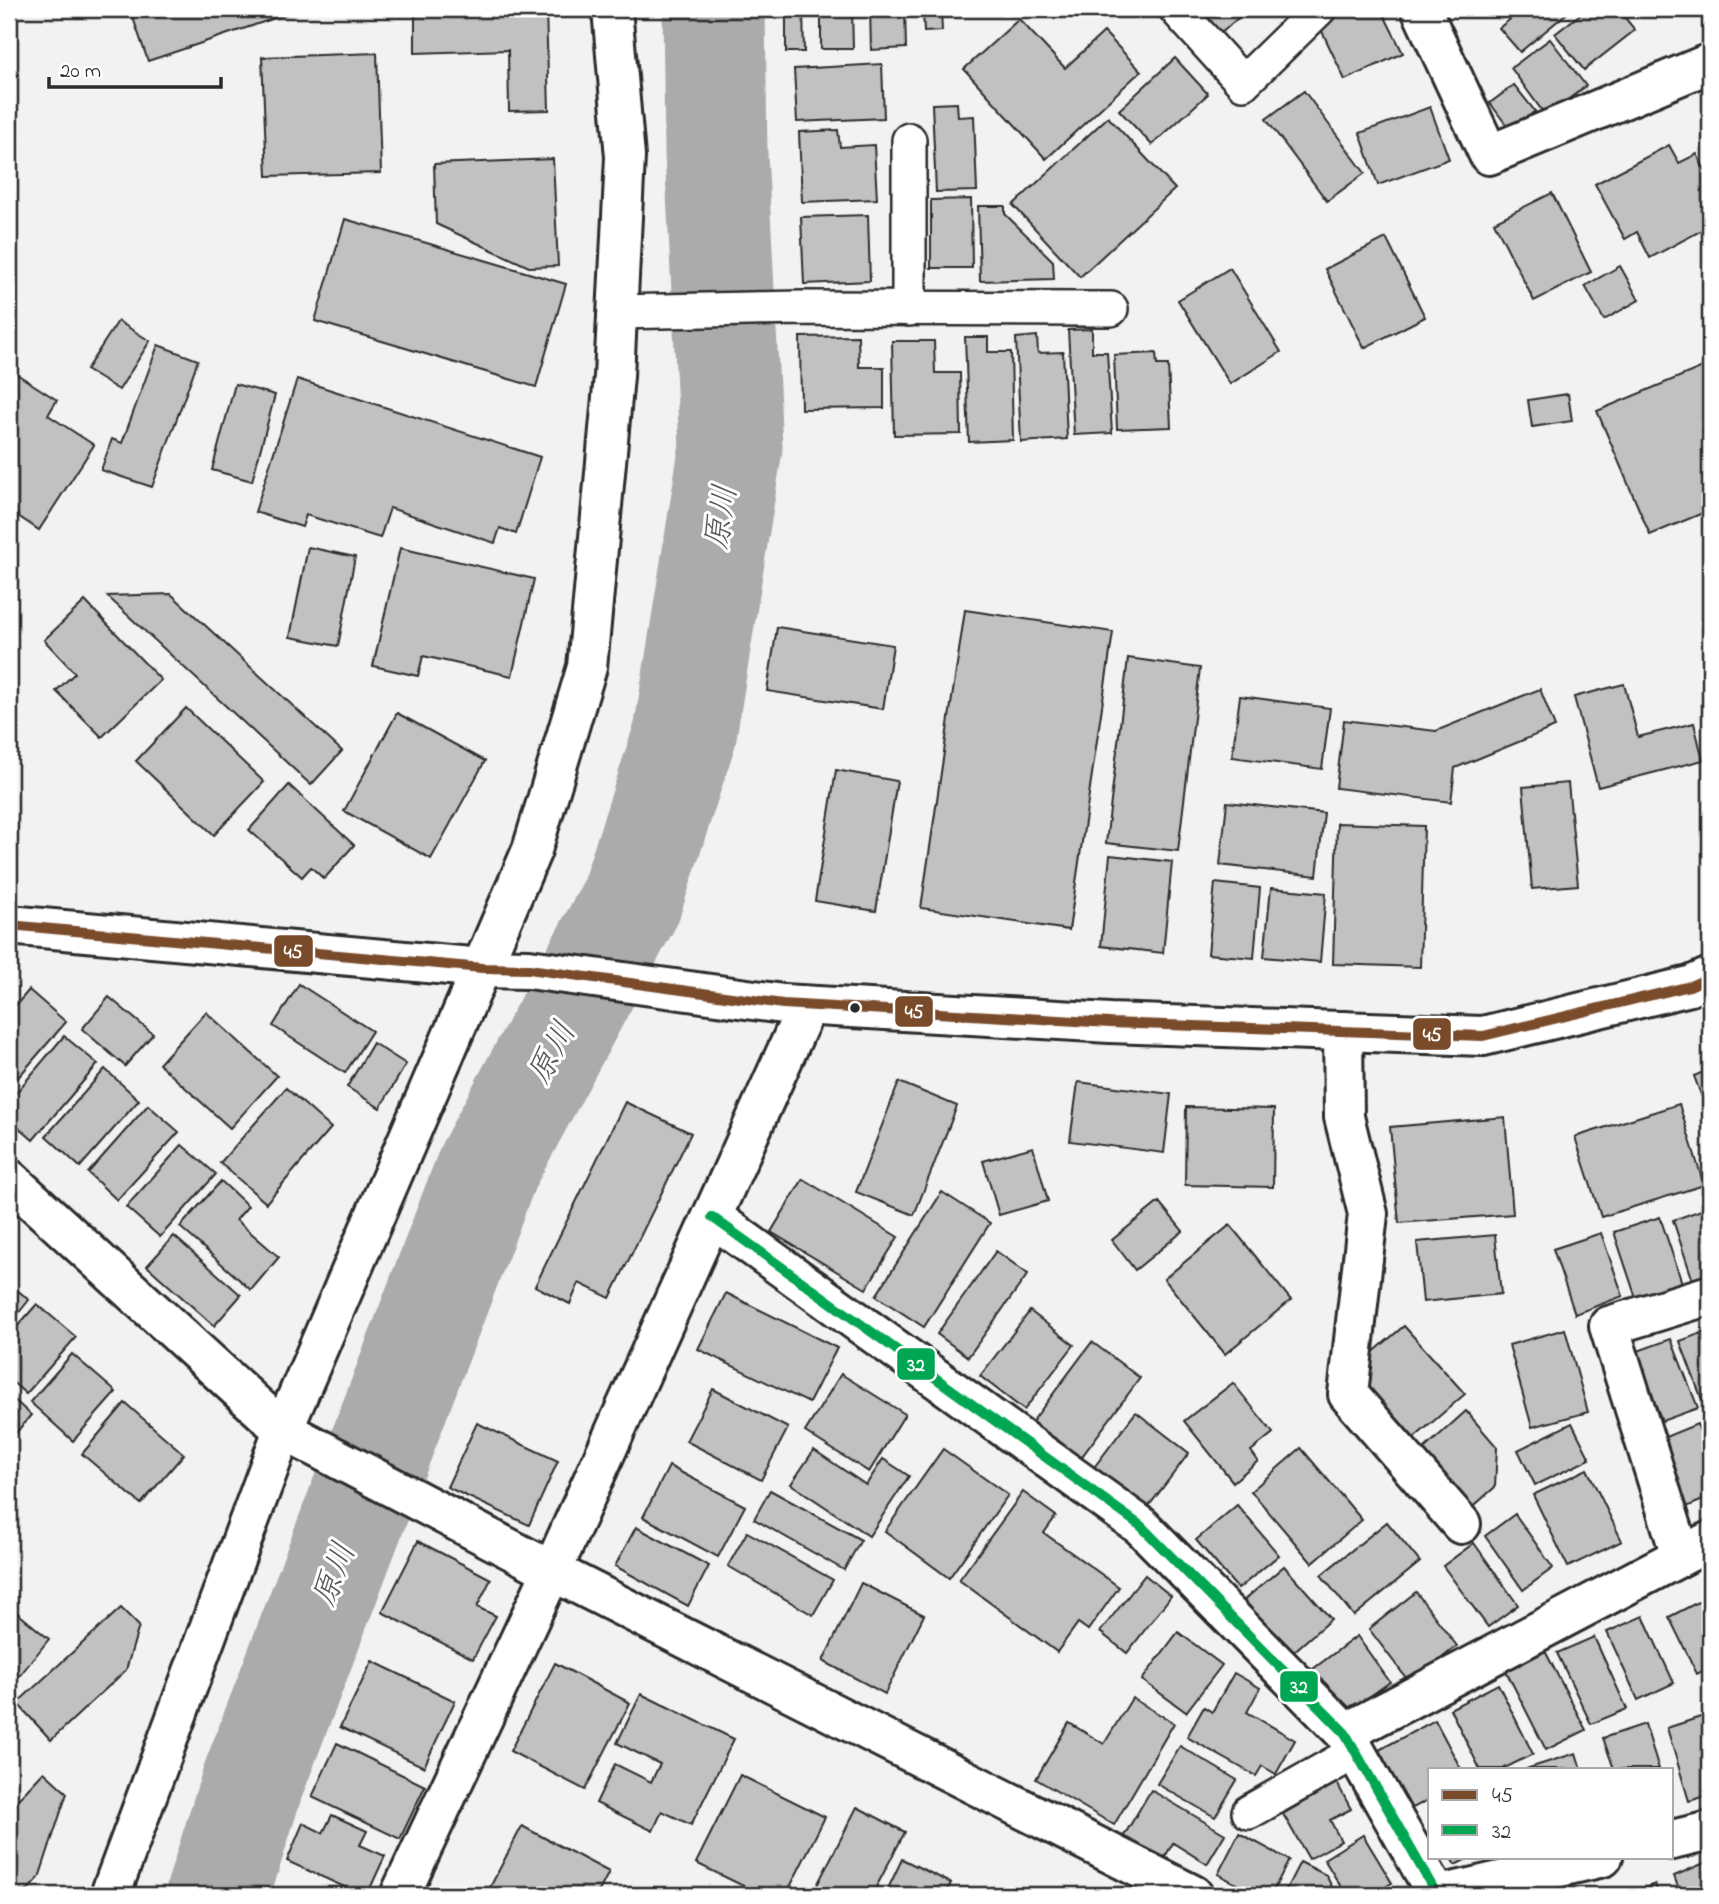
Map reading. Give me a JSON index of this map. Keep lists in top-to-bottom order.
{
  "water": ["原川"],
  "lines": ["transit line 45", "transit line 32"],
  "legend": ["45", "32"],
  "scale_bar": "20 m"
}
